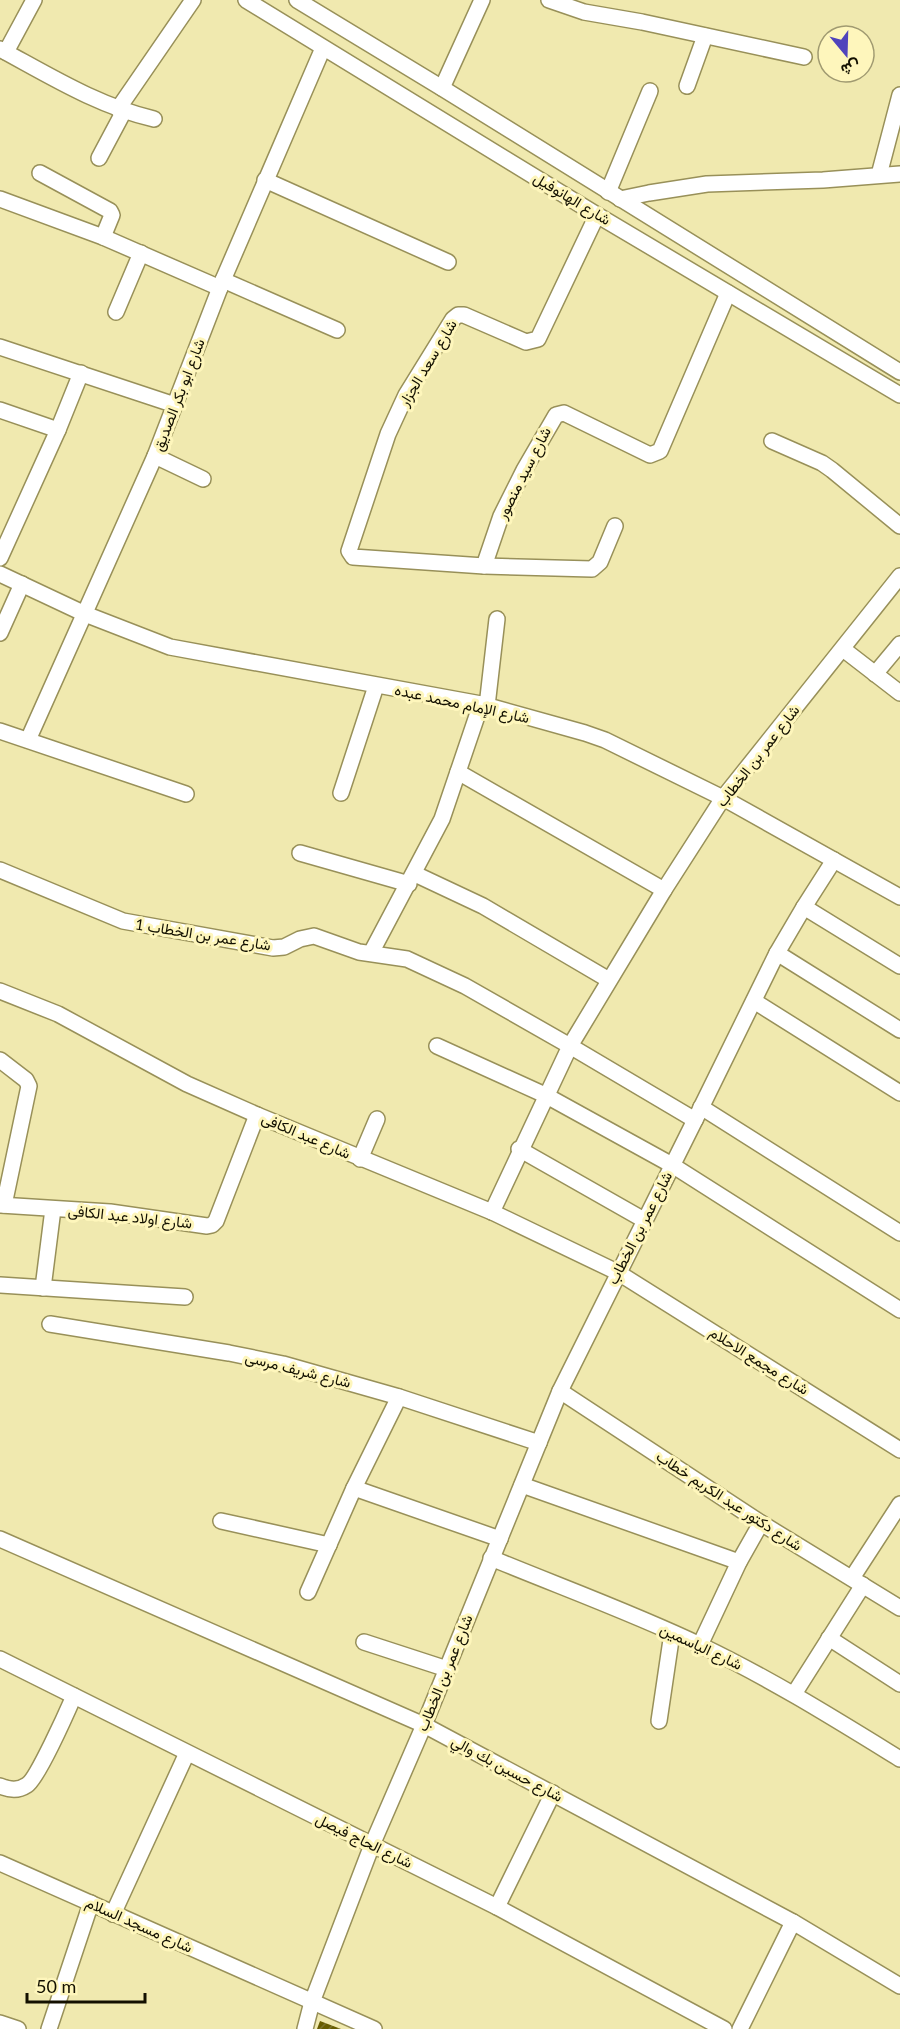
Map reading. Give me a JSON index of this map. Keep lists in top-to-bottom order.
{
  "streets": {
    "street": [
      "شارع الهانوفيل",
      "شارع سعد الجزار",
      "شارع ابو بكر الصديق",
      "شارع سيد منصور",
      "شارع الإمام محمد عبده",
      "شارع عمر بن الخطاب",
      "شارع عمر بن الخطاب 1",
      "شارع عبد الكافى",
      "شارع اولاد عبد الكافى",
      "شارع مجمع الاحلام",
      "شارع شريف مرسى",
      "شارع دكتور عبد الكريم خطاب",
      "شارع الياسمين",
      "شارع حسين بك والي",
      "شارع الحاج فيصل",
      "شارع مسجد السلام"
    ]
  },
  "crossings": [
    ["شارع الهانوفيل", "شارع سعد الجزار"],
    ["شارع الهانوفيل", "شارع ابو بكر الصديق"],
    ["شارع الهانوفيل", "شارع سيد منصور"],
    ["شارع سعد الجزار", "شارع سيد منصور"],
    ["شارع ابو بكر الصديق", "شارع الإمام محمد عبده"],
    ["شارع الإمام محمد عبده", "شارع عمر بن الخطاب"],
    ["شارع عمر بن الخطاب", "شارع عمر بن الخطاب 1"],
    ["شارع عمر بن الخطاب", "شارع عبد الكافى"],
    ["شارع عمر بن الخطاب", "شارع مجمع الاحلام"],
    ["شارع عمر بن الخطاب", "شارع شريف مرسى"],
    ["شارع عمر بن الخطاب", "شارع دكتور عبد الكريم خطاب"],
    ["شارع عمر بن الخطاب", "شارع الياسمين"],
    ["شارع عمر بن الخطاب", "شارع حسين بك والي"],
    ["شارع عمر بن الخطاب", "شارع الحاج فيصل"],
    ["شارع عمر بن الخطاب", "شارع مسجد السلام"],
    ["شارع عبد الكافى", "شارع اولاد عبد الكافى"],
    ["شارع عبد الكافى", "شارع مجمع الاحلام"]
  ],
  "scale_bar": "50 m",
  "north": "bottom"
}
